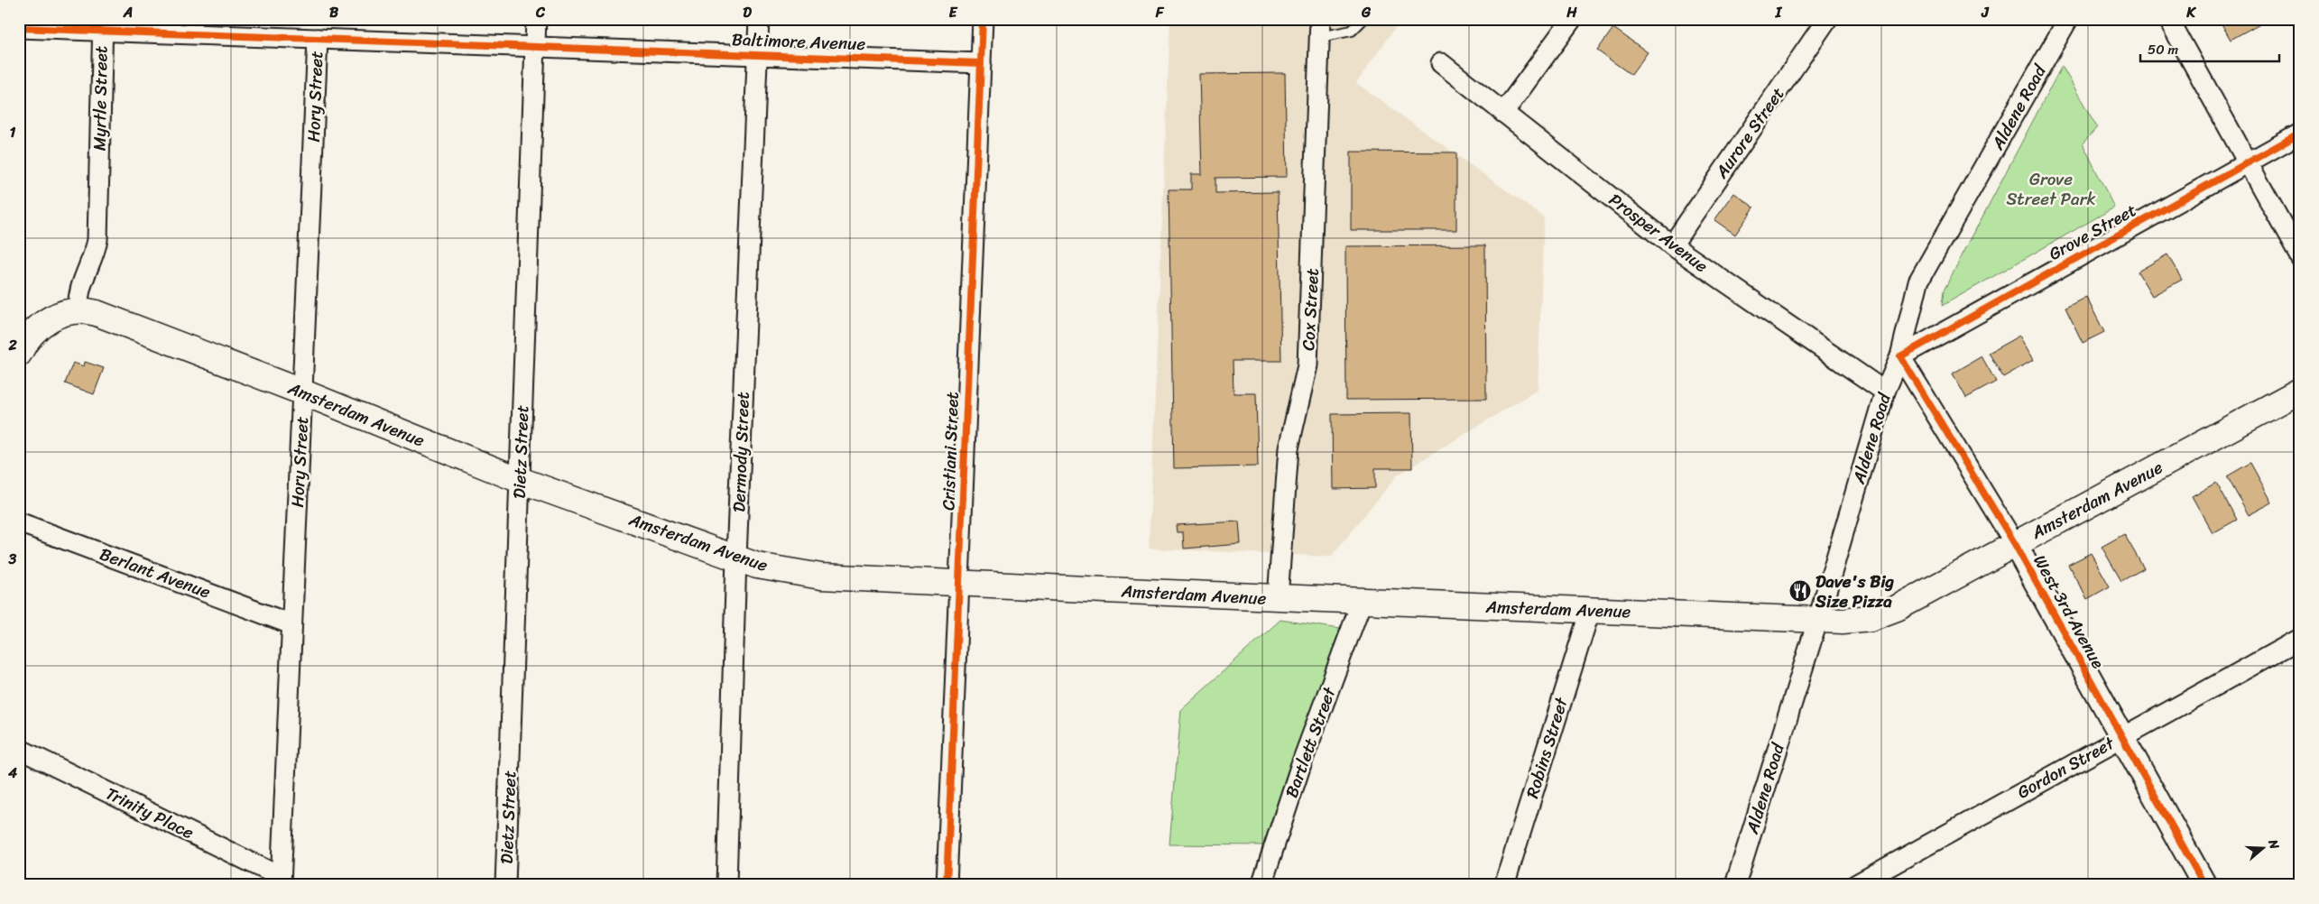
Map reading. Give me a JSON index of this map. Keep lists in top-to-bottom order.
{
  "streets": {
    "main road": ["Amsterdam Avenue"],
    "street": [
      "Baltimore Avenue",
      "Hory Street",
      "Myrtle Street",
      "Aldene Road",
      "Aurore Street",
      "Grove Street",
      "Prosper Avenue",
      "Cox Street",
      "Cristiani Street",
      "Dietz Street",
      "Dermody Street",
      "Berlant Avenue",
      "West 3rd Avenue",
      "Bartlett Street",
      "Robins Street",
      "Gordon Street",
      "Trinity Place"
    ]
  },
  "crossings": [
    ["Baltimore Avenue", "Hory Street"],
    ["Baltimore Avenue", "Myrtle Street"],
    ["Baltimore Avenue", "Cristiani Street"],
    ["Baltimore Avenue", "Dietz Street"],
    ["Baltimore Avenue", "Dermody Street"],
    ["Hory Street", "Amsterdam Avenue"],
    ["Hory Street", "Berlant Avenue"],
    ["Hory Street", "Trinity Place"],
    ["Myrtle Street", "Amsterdam Avenue"],
    ["Aldene Road", "Grove Street"],
    ["Aldene Road", "Prosper Avenue"],
    ["Aldene Road", "Amsterdam Avenue"],
    ["Aldene Road", "West 3rd Avenue"],
    ["Aurore Street", "Prosper Avenue"],
    ["Grove Street", "West 3rd Avenue"],
    ["Cox Street", "Amsterdam Avenue"],
    ["Amsterdam Avenue", "Cristiani Street"],
    ["Amsterdam Avenue", "Dietz Street"],
    ["Amsterdam Avenue", "Dermody Street"],
    ["Amsterdam Avenue", "West 3rd Avenue"],
    ["Amsterdam Avenue", "Bartlett Street"],
    ["Amsterdam Avenue", "Robins Street"],
    ["West 3rd Avenue", "Gordon Street"]
  ],
  "parks": ["Grove Street Park"],
  "places": {
    "restaurant": ["Dave's Big Size Pizza"]
  },
  "scale_bar": "50 m",
  "north": "right",
  "grid": {
    "columns": [
      "A",
      "B",
      "C",
      "D",
      "E",
      "F",
      "G",
      "H",
      "I",
      "J",
      "K"
    ],
    "rows": [
      "1",
      "2",
      "3",
      "4"
    ]
  }
}
